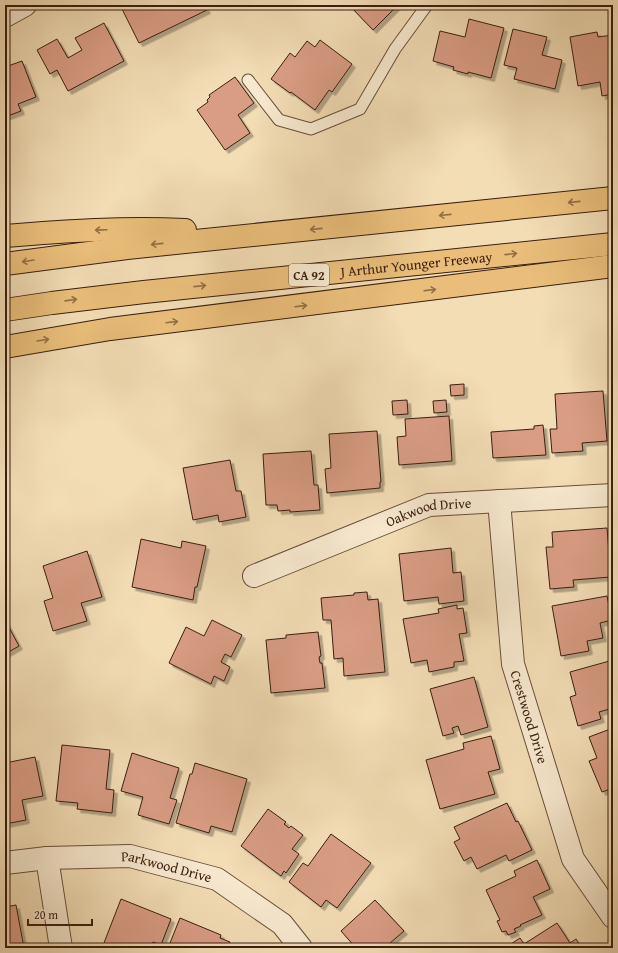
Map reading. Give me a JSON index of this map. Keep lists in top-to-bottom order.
{
  "streets": {
    "highway": ["J Arthur Younger Freeway", "CA 92"],
    "street": ["Oakwood Drive", "Crestwood Drive", "Parkwood Drive"]
  },
  "crossings": [
    ["Oakwood Drive", "Crestwood Drive"]
  ],
  "scale_bar": "20 m"
}
